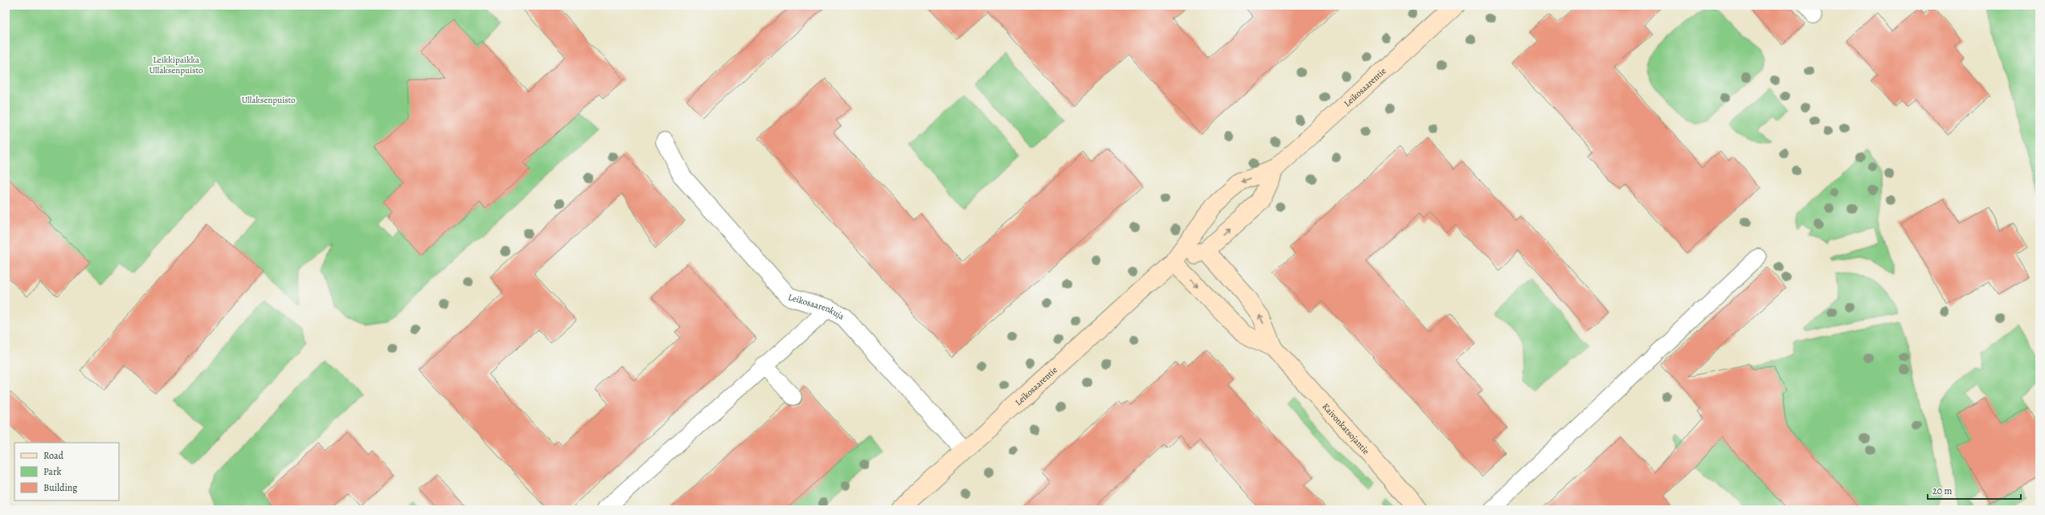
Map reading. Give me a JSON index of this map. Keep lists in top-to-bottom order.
{
  "streets": {
    "street": ["Leikosaarentie", "Leikosaarenkuja", "Kaivonkatsojantie"]
  },
  "crossings": [
    ["Leikosaarentie", "Leikosaarenkuja"],
    ["Leikosaarentie", "Kaivonkatsojantie"]
  ],
  "parks": ["Leikkipaikka Ullaksenpuisto", "Ullaksenpuisto"],
  "legend": ["Road", "Park", "Building"],
  "scale_bar": "20 m"
}
